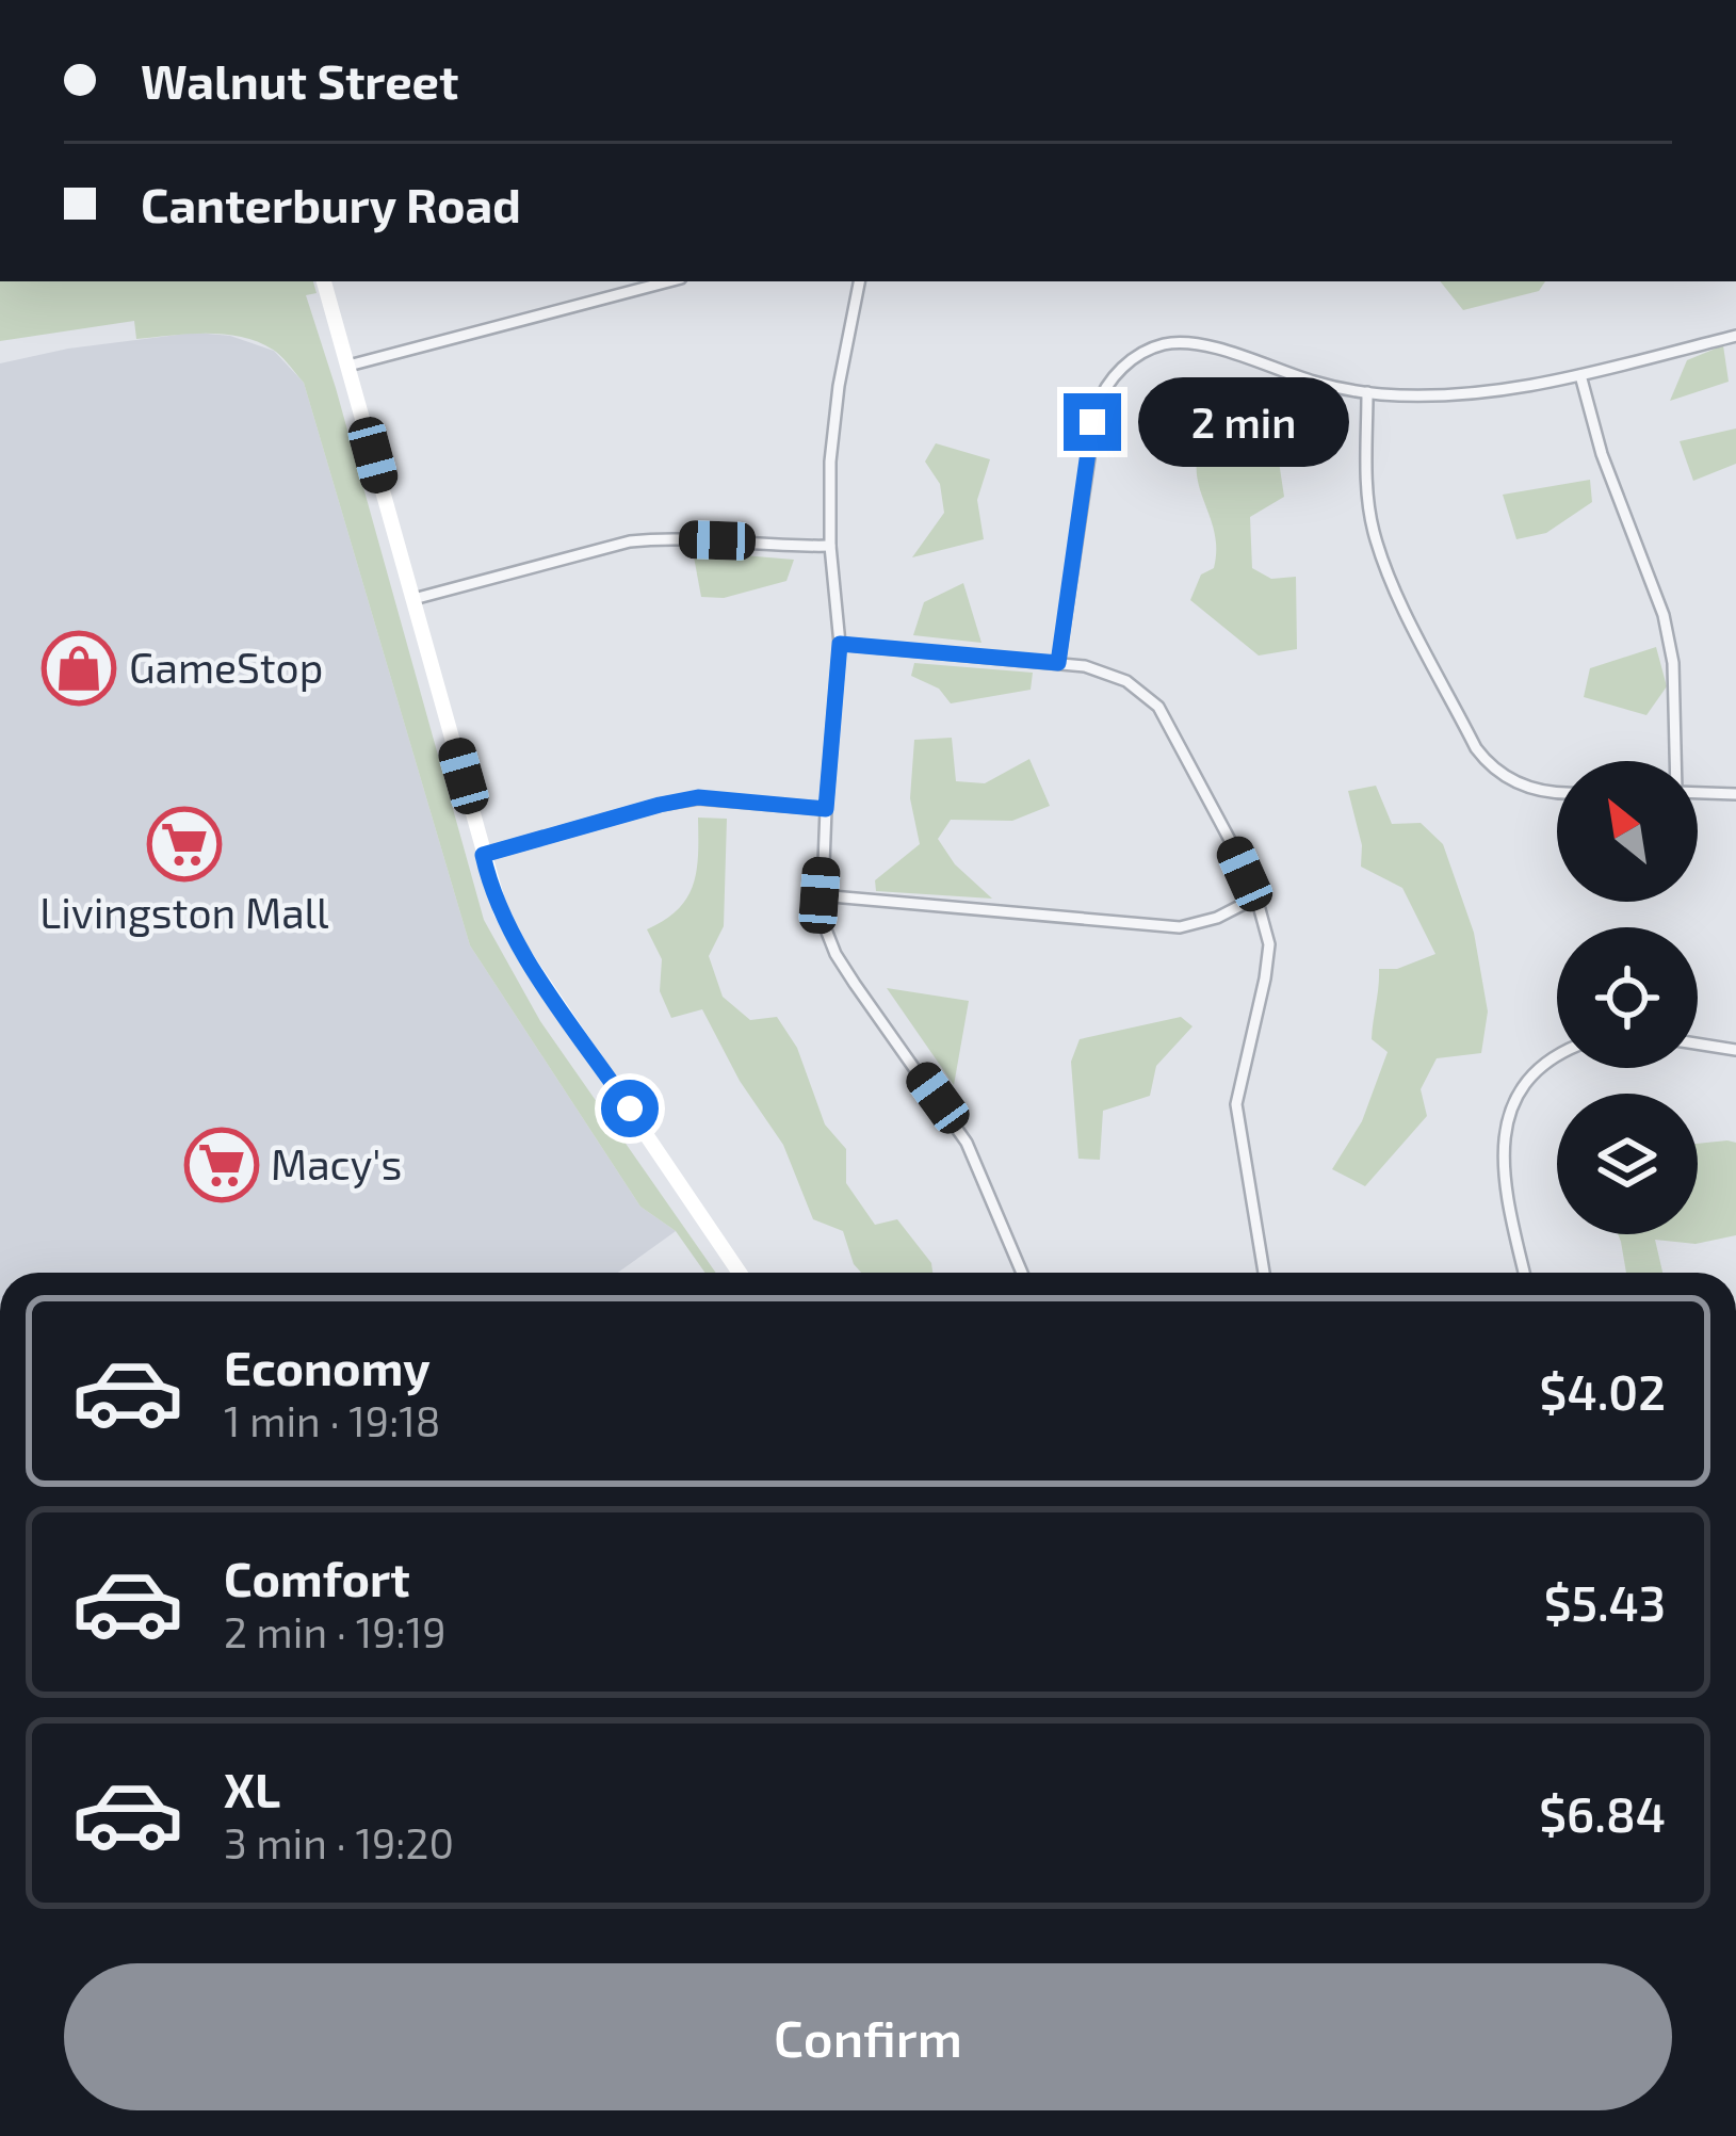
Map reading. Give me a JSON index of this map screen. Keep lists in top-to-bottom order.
{
  "places": {
    "shop": ["GameStop"],
    "supermarket": ["Livingston Mall", "Macy's"]
  },
  "north": "top left",
  "page": {
    "banner": ["Walnut Street", "Canterbury Road"],
    "bubble": "2 min",
    "list": [
      {
        "name": "Economy",
        "note": "1 min · 19:18",
        "value": "$4.02"
      },
      {
        "name": "Comfort",
        "note": "2 min · 19:19",
        "value": "$5.43"
      },
      {
        "name": "XL",
        "note": "3 min · 19:20",
        "value": "$6.84"
      }
    ],
    "buttons": "Confirm"
  }
}
